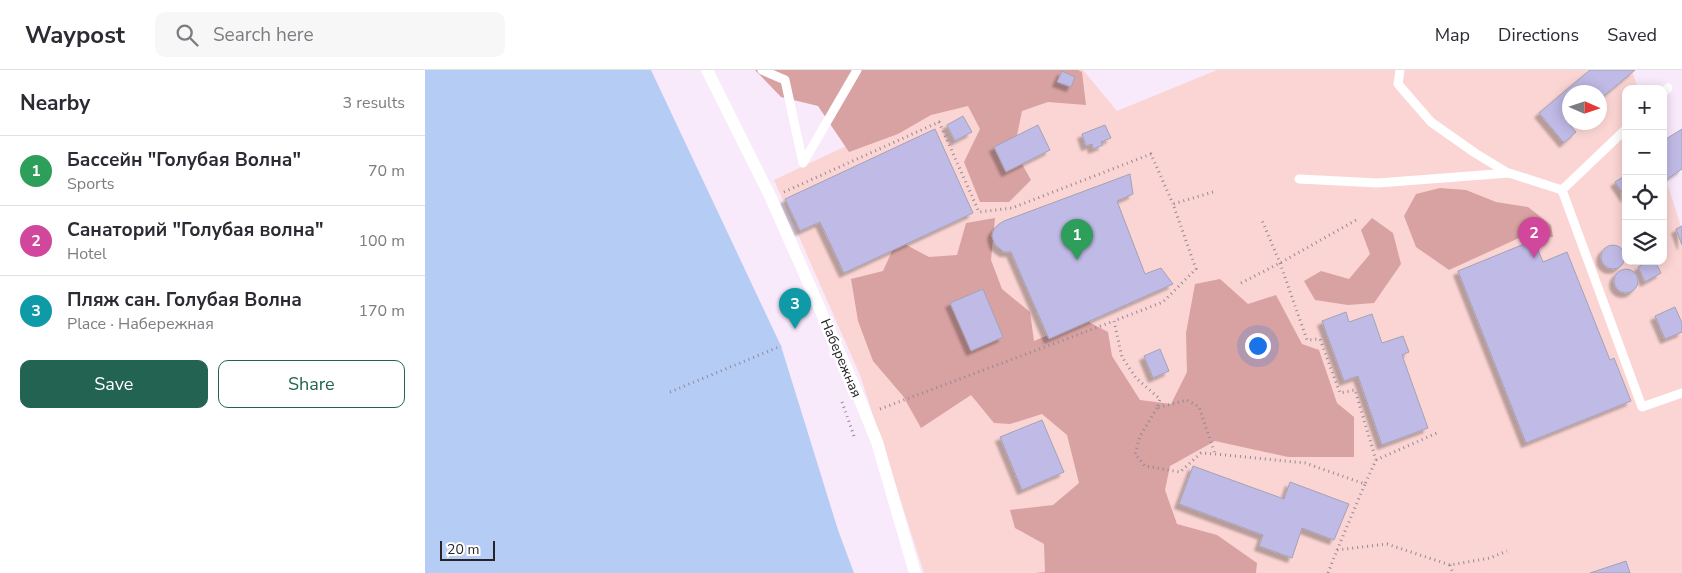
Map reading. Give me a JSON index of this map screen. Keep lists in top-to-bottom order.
{
  "streets": {
    "street": ["Набережная"]
  },
  "scale_bar": "20 m",
  "north": "right",
  "page": {
    "header": "Waypost",
    "search": "Search here",
    "nav": ["Map", "Directions", "Saved"],
    "heading": ["Nearby", "3 results"],
    "map_buttons": ["+", "−"],
    "list": [
      {
        "mark": "1",
        "name": "Бассейн \"Голубая Волна\"",
        "note": "Sports",
        "value": "70 m"
      },
      {
        "mark": "2",
        "name": "Санаторий \"Голубая волна\"",
        "note": "Hotel",
        "value": "100 m"
      },
      {
        "mark": "3",
        "name": "Пляж сан. Голубая Волна",
        "note": "Place · Набережная",
        "value": "170 m"
      }
    ],
    "pins": ["2", "1", "3"],
    "buttons": ["Save", "Share"],
    "scale": "20 m"
  }
}
